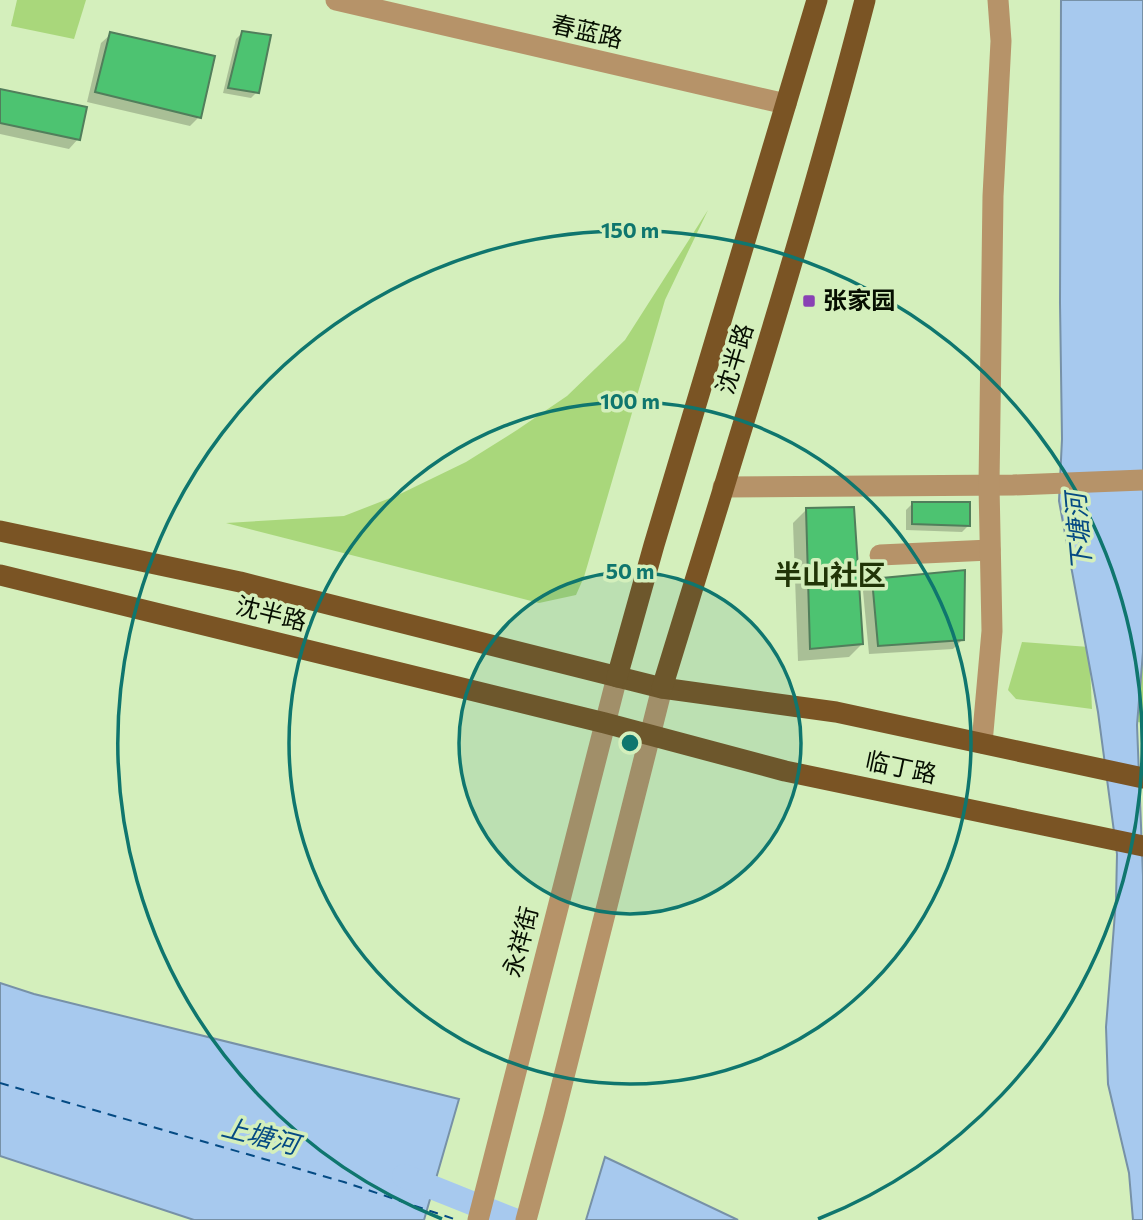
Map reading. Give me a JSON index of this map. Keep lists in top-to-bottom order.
{
  "streets": {
    "main road": ["沈半路", "临丁路"],
    "street": ["春蓝路", "永祥街"]
  },
  "crossings": [
    ["春蓝路", "沈半路"],
    ["沈半路", "临丁路"],
    ["沈半路", "永祥街"]
  ],
  "districts": ["半山社区"],
  "water": ["下塘河", "上塘河"],
  "places": {
    "transit": ["张家园"]
  },
  "rings": ["150 m", "100 m", "50 m"]
}
